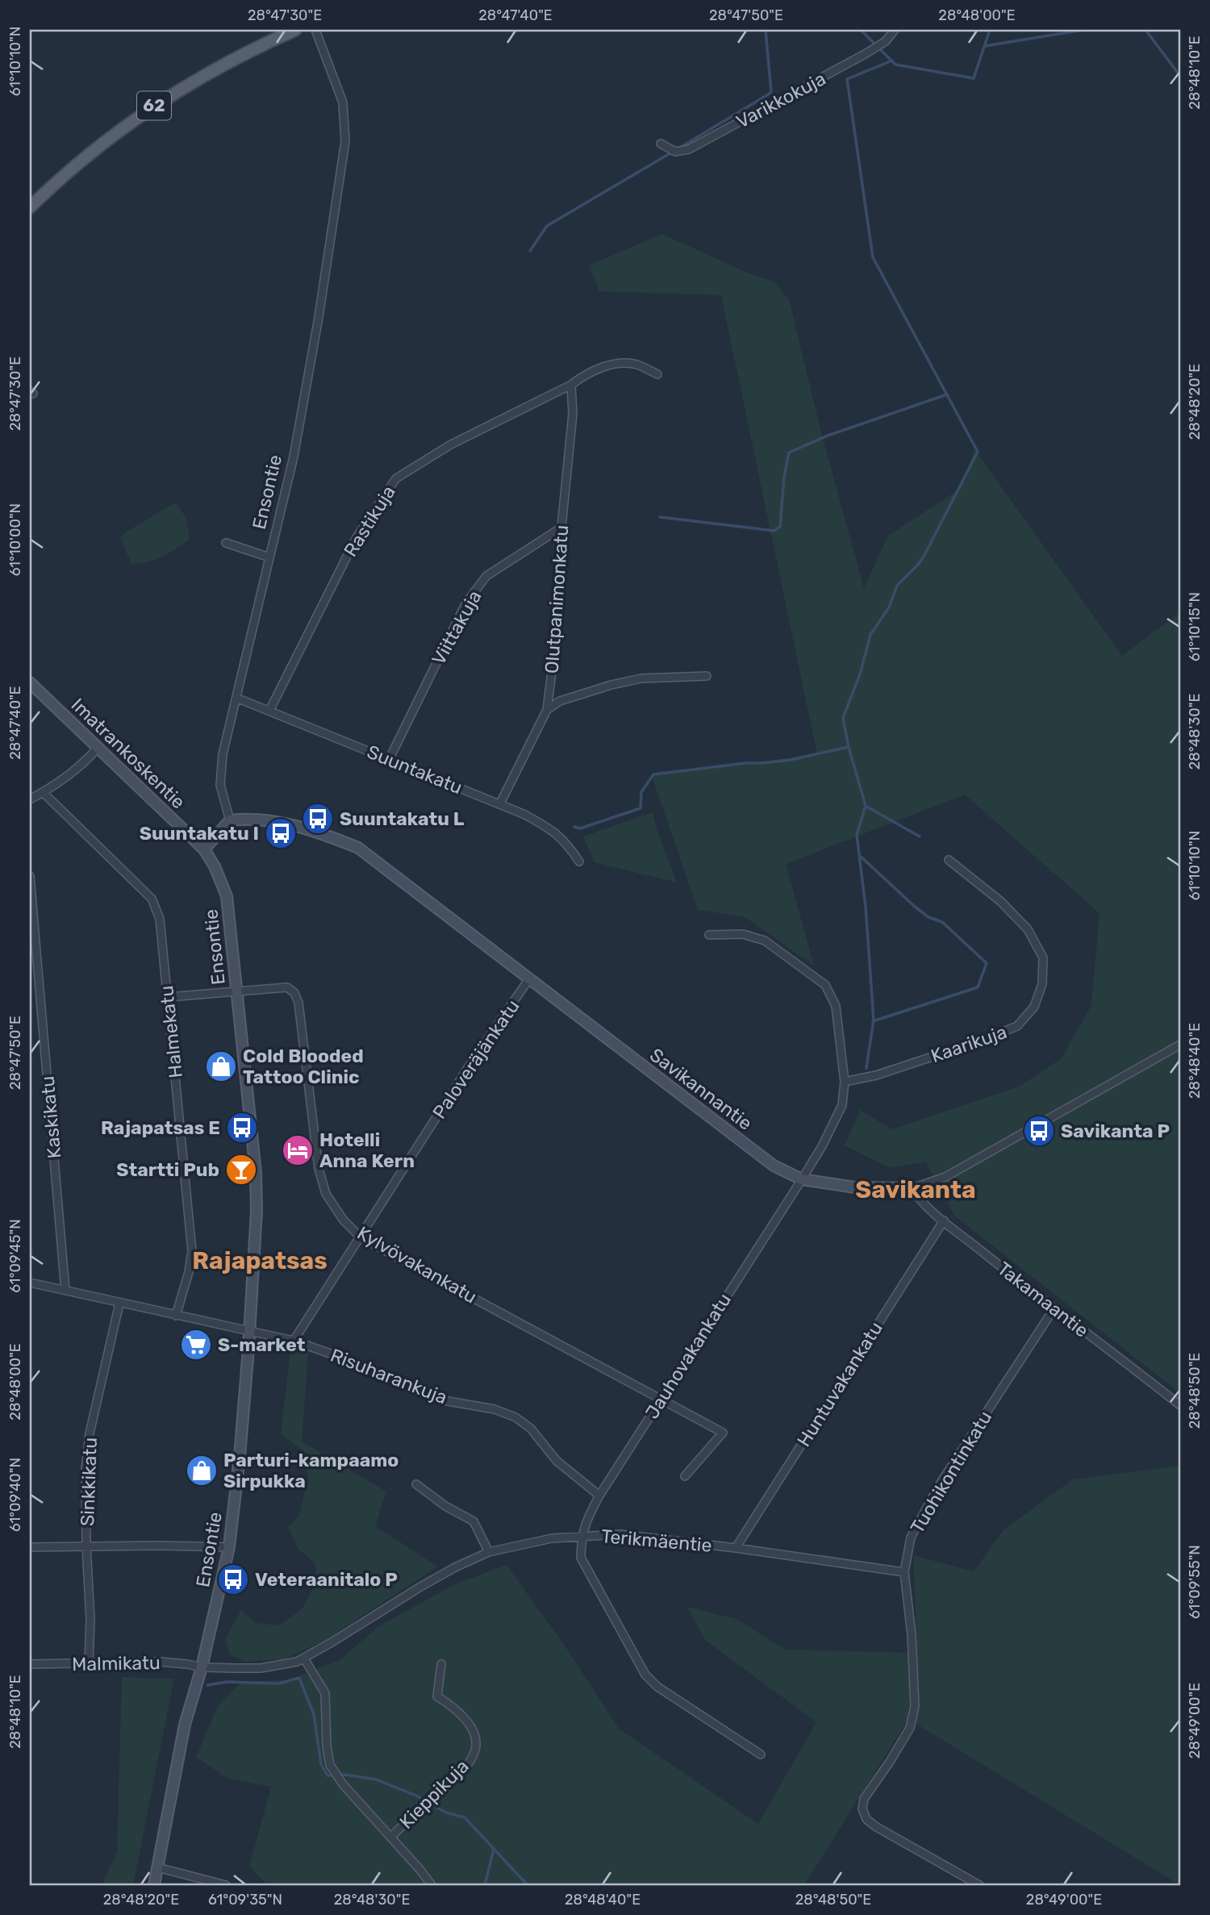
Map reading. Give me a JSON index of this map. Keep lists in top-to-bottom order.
{
  "streets": {
    "main road": ["62"],
    "street": [
      "Varikkokuja",
      "Ensontie",
      "Rastikuja",
      "Olutpanimonkatu",
      "Viittakuja",
      "Imatrankoskentie",
      "Suuntakatu",
      "Halmekatu",
      "Kaarikuja",
      "Paloveräjänkatu",
      "Savikannantie",
      "Kaskikatu",
      "Kylvövakankatu",
      "Takamaantie",
      "Jauhovakankatu",
      "Risuharankuja",
      "Huntuvakankatu",
      "Tuohikontinkatu",
      "Sinkkikatu",
      "Terikmäentie",
      "Malmikatu",
      "Kieppikuja"
    ]
  },
  "crossings": [
    ["Ensontie", "Imatrankoskentie"],
    ["Ensontie", "Suuntakatu"],
    ["Ensontie", "Savikannantie"],
    ["Ensontie", "Kylvövakankatu"],
    ["Ensontie", "Risuharankuja"],
    ["Ensontie", "Terikmäentie"],
    ["Ensontie", "Malmikatu"],
    ["Rastikuja", "Olutpanimonkatu"],
    ["Rastikuja", "Suuntakatu"],
    ["Olutpanimonkatu", "Viittakuja"],
    ["Olutpanimonkatu", "Suuntakatu"],
    ["Viittakuja", "Suuntakatu"],
    ["Halmekatu", "Kylvövakankatu"],
    ["Halmekatu", "Risuharankuja"],
    ["Kaarikuja", "Jauhovakankatu"],
    ["Paloveräjänkatu", "Savikannantie"],
    ["Paloveräjänkatu", "Kylvövakankatu"],
    ["Paloveräjänkatu", "Risuharankuja"],
    ["Savikannantie", "Takamaantie"],
    ["Savikannantie", "Jauhovakankatu"],
    ["Kaskikatu", "Risuharankuja"],
    ["Kylvövakankatu", "Jauhovakankatu"],
    ["Takamaantie", "Huntuvakankatu"],
    ["Takamaantie", "Tuohikontinkatu"],
    ["Jauhovakankatu", "Risuharankuja"],
    ["Jauhovakankatu", "Terikmäentie"],
    ["Risuharankuja", "Sinkkikatu"],
    ["Huntuvakankatu", "Terikmäentie"],
    ["Tuohikontinkatu", "Terikmäentie"],
    ["Sinkkikatu", "Malmikatu"],
    ["Terikmäentie", "Malmikatu"]
  ],
  "districts": ["Savikanta", "Rajapatsas"],
  "places": {
    "bus stop": [
      "Suuntakatu L",
      "Suuntakatu I",
      "Rajapatsas E",
      "Savikanta P",
      "Veteraanitalo P"
    ],
    "shop": ["Cold Blooded Tattoo Clinic", "Parturi-kampaamo Sirpukka"],
    "hotel": ["Hotelli Anna Kern"],
    "bar": ["Startti Pub"],
    "supermarket": ["S-market"]
  },
  "coordinates": [
    "28°47'30\"E",
    "28°47'40\"E",
    "28°47'50\"E",
    "28°48'00\"E",
    "61°10'10\"N",
    "28°48'10\"E",
    "28°48'20\"E",
    "61°10'00\"N",
    "61°10'15\"N",
    "28°48'30\"E",
    "28°48'40\"E",
    "61°09'45\"N",
    "28°48'50\"E",
    "61°09'40\"N",
    "61°09'55\"N",
    "28°49'00\"E",
    "61°09'35\"N"
  ]
}
